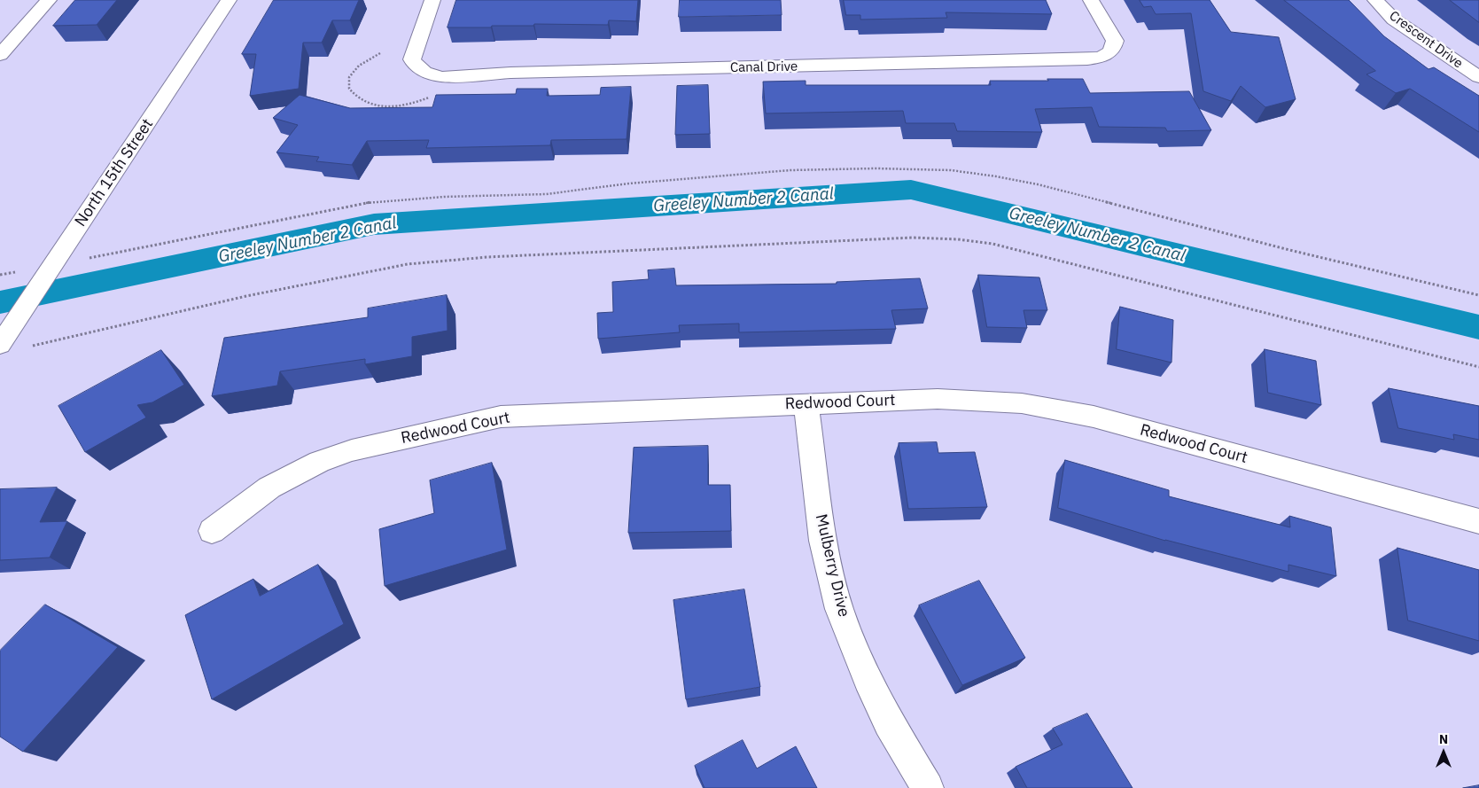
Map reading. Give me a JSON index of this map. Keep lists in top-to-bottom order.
{
  "streets": {
    "street": [
      "Crescent Drive",
      "Canal Drive",
      "North 15th Street",
      "Redwood Court",
      "Mulberry Drive"
    ]
  },
  "crossings": [
    ["Redwood Court", "Mulberry Drive"]
  ],
  "water": ["Greeley Number 2 Canal"],
  "north": "top"
}
